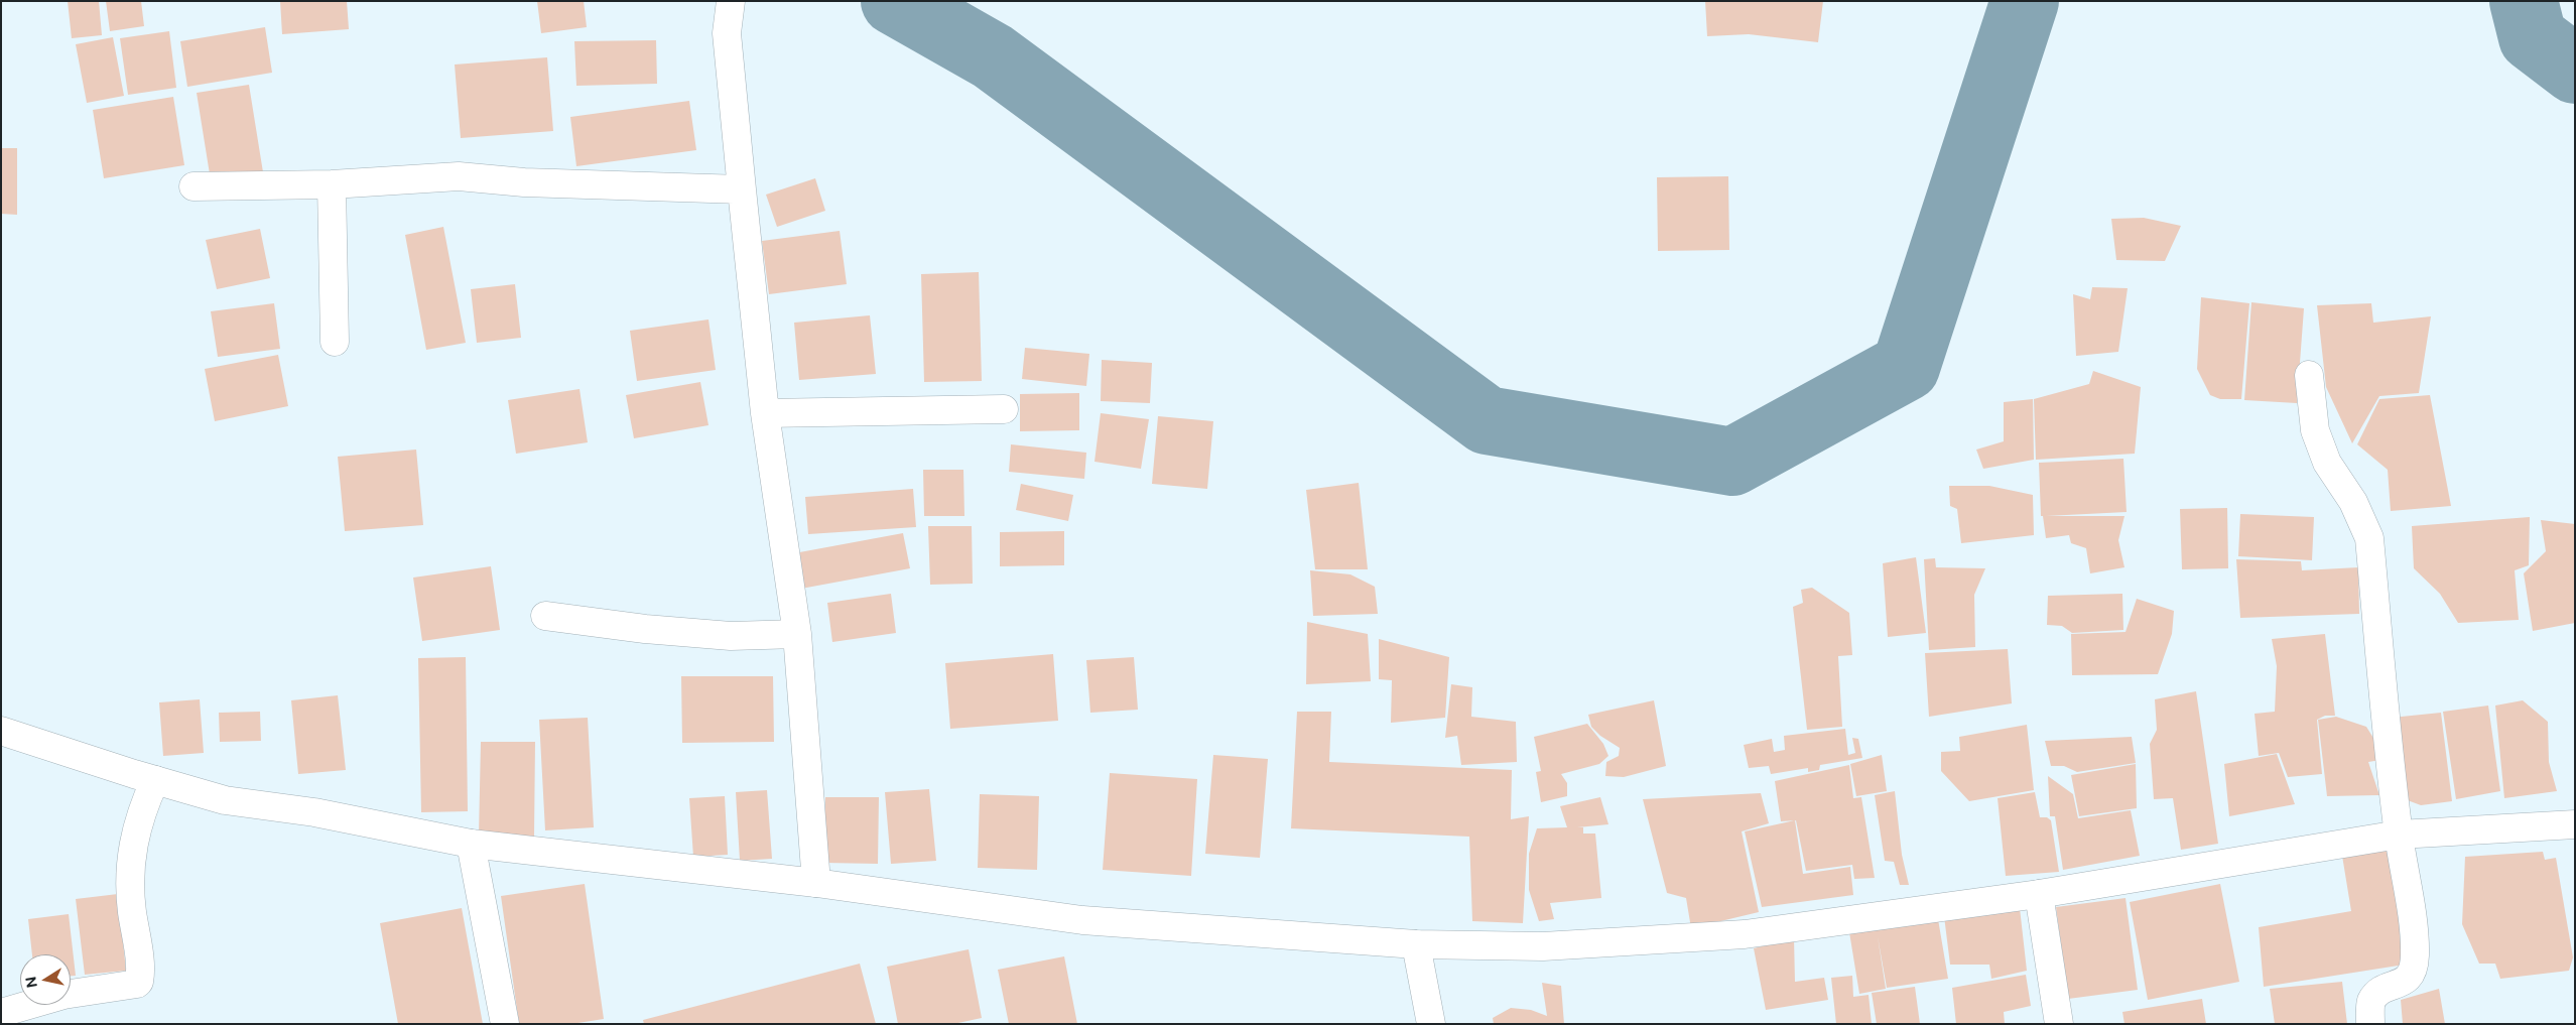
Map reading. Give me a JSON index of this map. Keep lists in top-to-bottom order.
{
  "north": "left"
}
